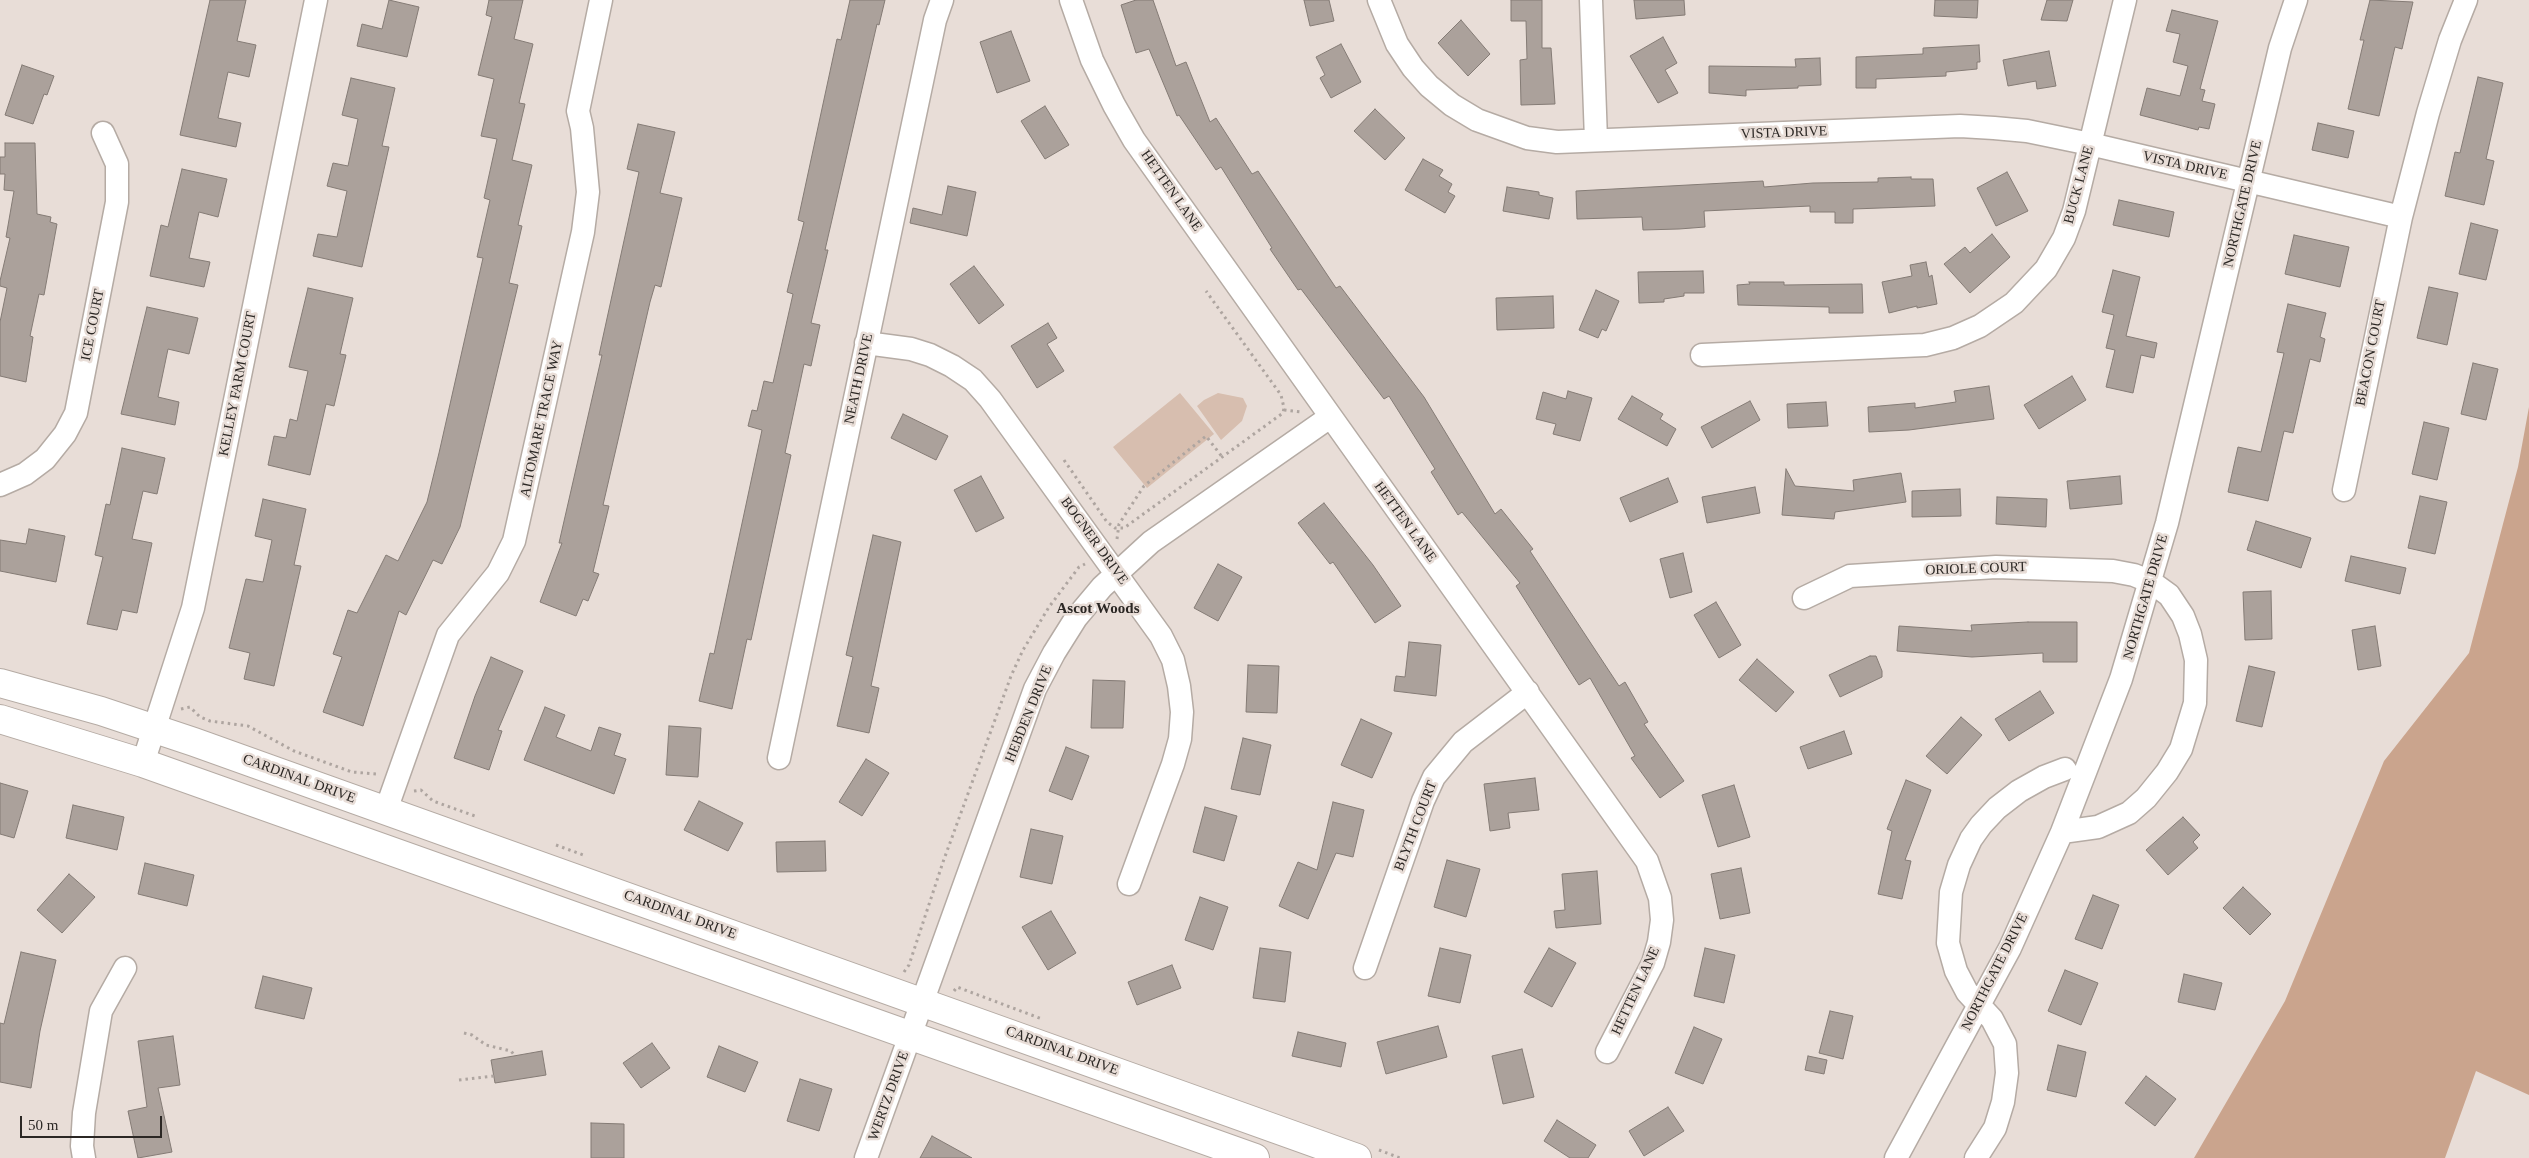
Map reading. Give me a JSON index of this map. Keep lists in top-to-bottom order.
{
  "streets": {
    "main road": ["CARDINAL DRIVE"],
    "street": [
      "VISTA DRIVE",
      "BUCK LANE",
      "HETTEN LANE",
      "NORTHGATE DRIVE",
      "ICE COURT",
      "BEACON COURT",
      "NEATH DRIVE",
      "KELLEY FARM COURT",
      "ALTOMARE TRACE WAY",
      "BOGNER DRIVE",
      "ORIOLE COURT",
      "HEBDEN DRIVE",
      "BLYTH COURT",
      "WERTZ DRIVE"
    ]
  },
  "crossings": [
    ["VISTA DRIVE", "BUCK LANE"],
    ["VISTA DRIVE", "NORTHGATE DRIVE"],
    ["HETTEN LANE", "HEBDEN DRIVE"],
    ["HETTEN LANE", "BLYTH COURT"],
    ["NORTHGATE DRIVE", "ORIOLE COURT"],
    ["NEATH DRIVE", "BOGNER DRIVE"],
    ["KELLEY FARM COURT", "CARDINAL DRIVE"],
    ["ALTOMARE TRACE WAY", "CARDINAL DRIVE"],
    ["BOGNER DRIVE", "HEBDEN DRIVE"],
    ["HEBDEN DRIVE", "CARDINAL DRIVE"],
    ["HEBDEN DRIVE", "WERTZ DRIVE"]
  ],
  "districts": ["Ascot Woods"],
  "scale_bar": "50 m"
}
